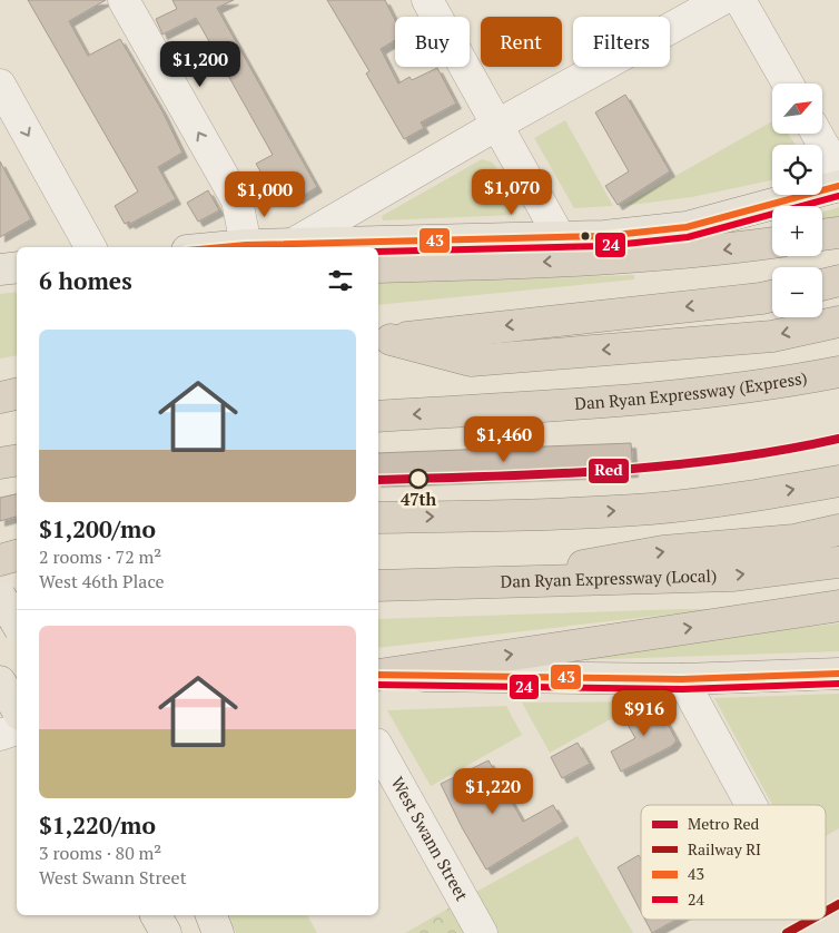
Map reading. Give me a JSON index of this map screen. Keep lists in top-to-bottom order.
{
  "streets": {
    "highway": ["Dan Ryan Expressway (Express)", "Dan Ryan Expressway (Local)"],
    "street": ["West Swann Street"]
  },
  "places": ["47th"],
  "lines": [
    "transit line 43",
    "transit line 24",
    "metro line Red",
    "rail line RI"
  ],
  "legend": [
    "Metro Red",
    "Railway RI",
    "43",
    "24"
  ],
  "north": "top right",
  "page": {
    "chip": ["Buy", "Rent", "Filters"],
    "price": [
      "$1,200",
      "$1,070",
      "$1,000",
      "$1,460",
      "$916",
      "$1,220"
    ],
    "map_buttons": ["+", "−"],
    "heading": "6 homes",
    "list": [
      {
        "name": "$1,200/mo",
        "note": "2 rooms · 72 m² · West 46th Place"
      },
      {
        "name": "$1,220/mo",
        "note": "3 rooms · 80 m² · West Swann Street"
      }
    ]
  }
}
